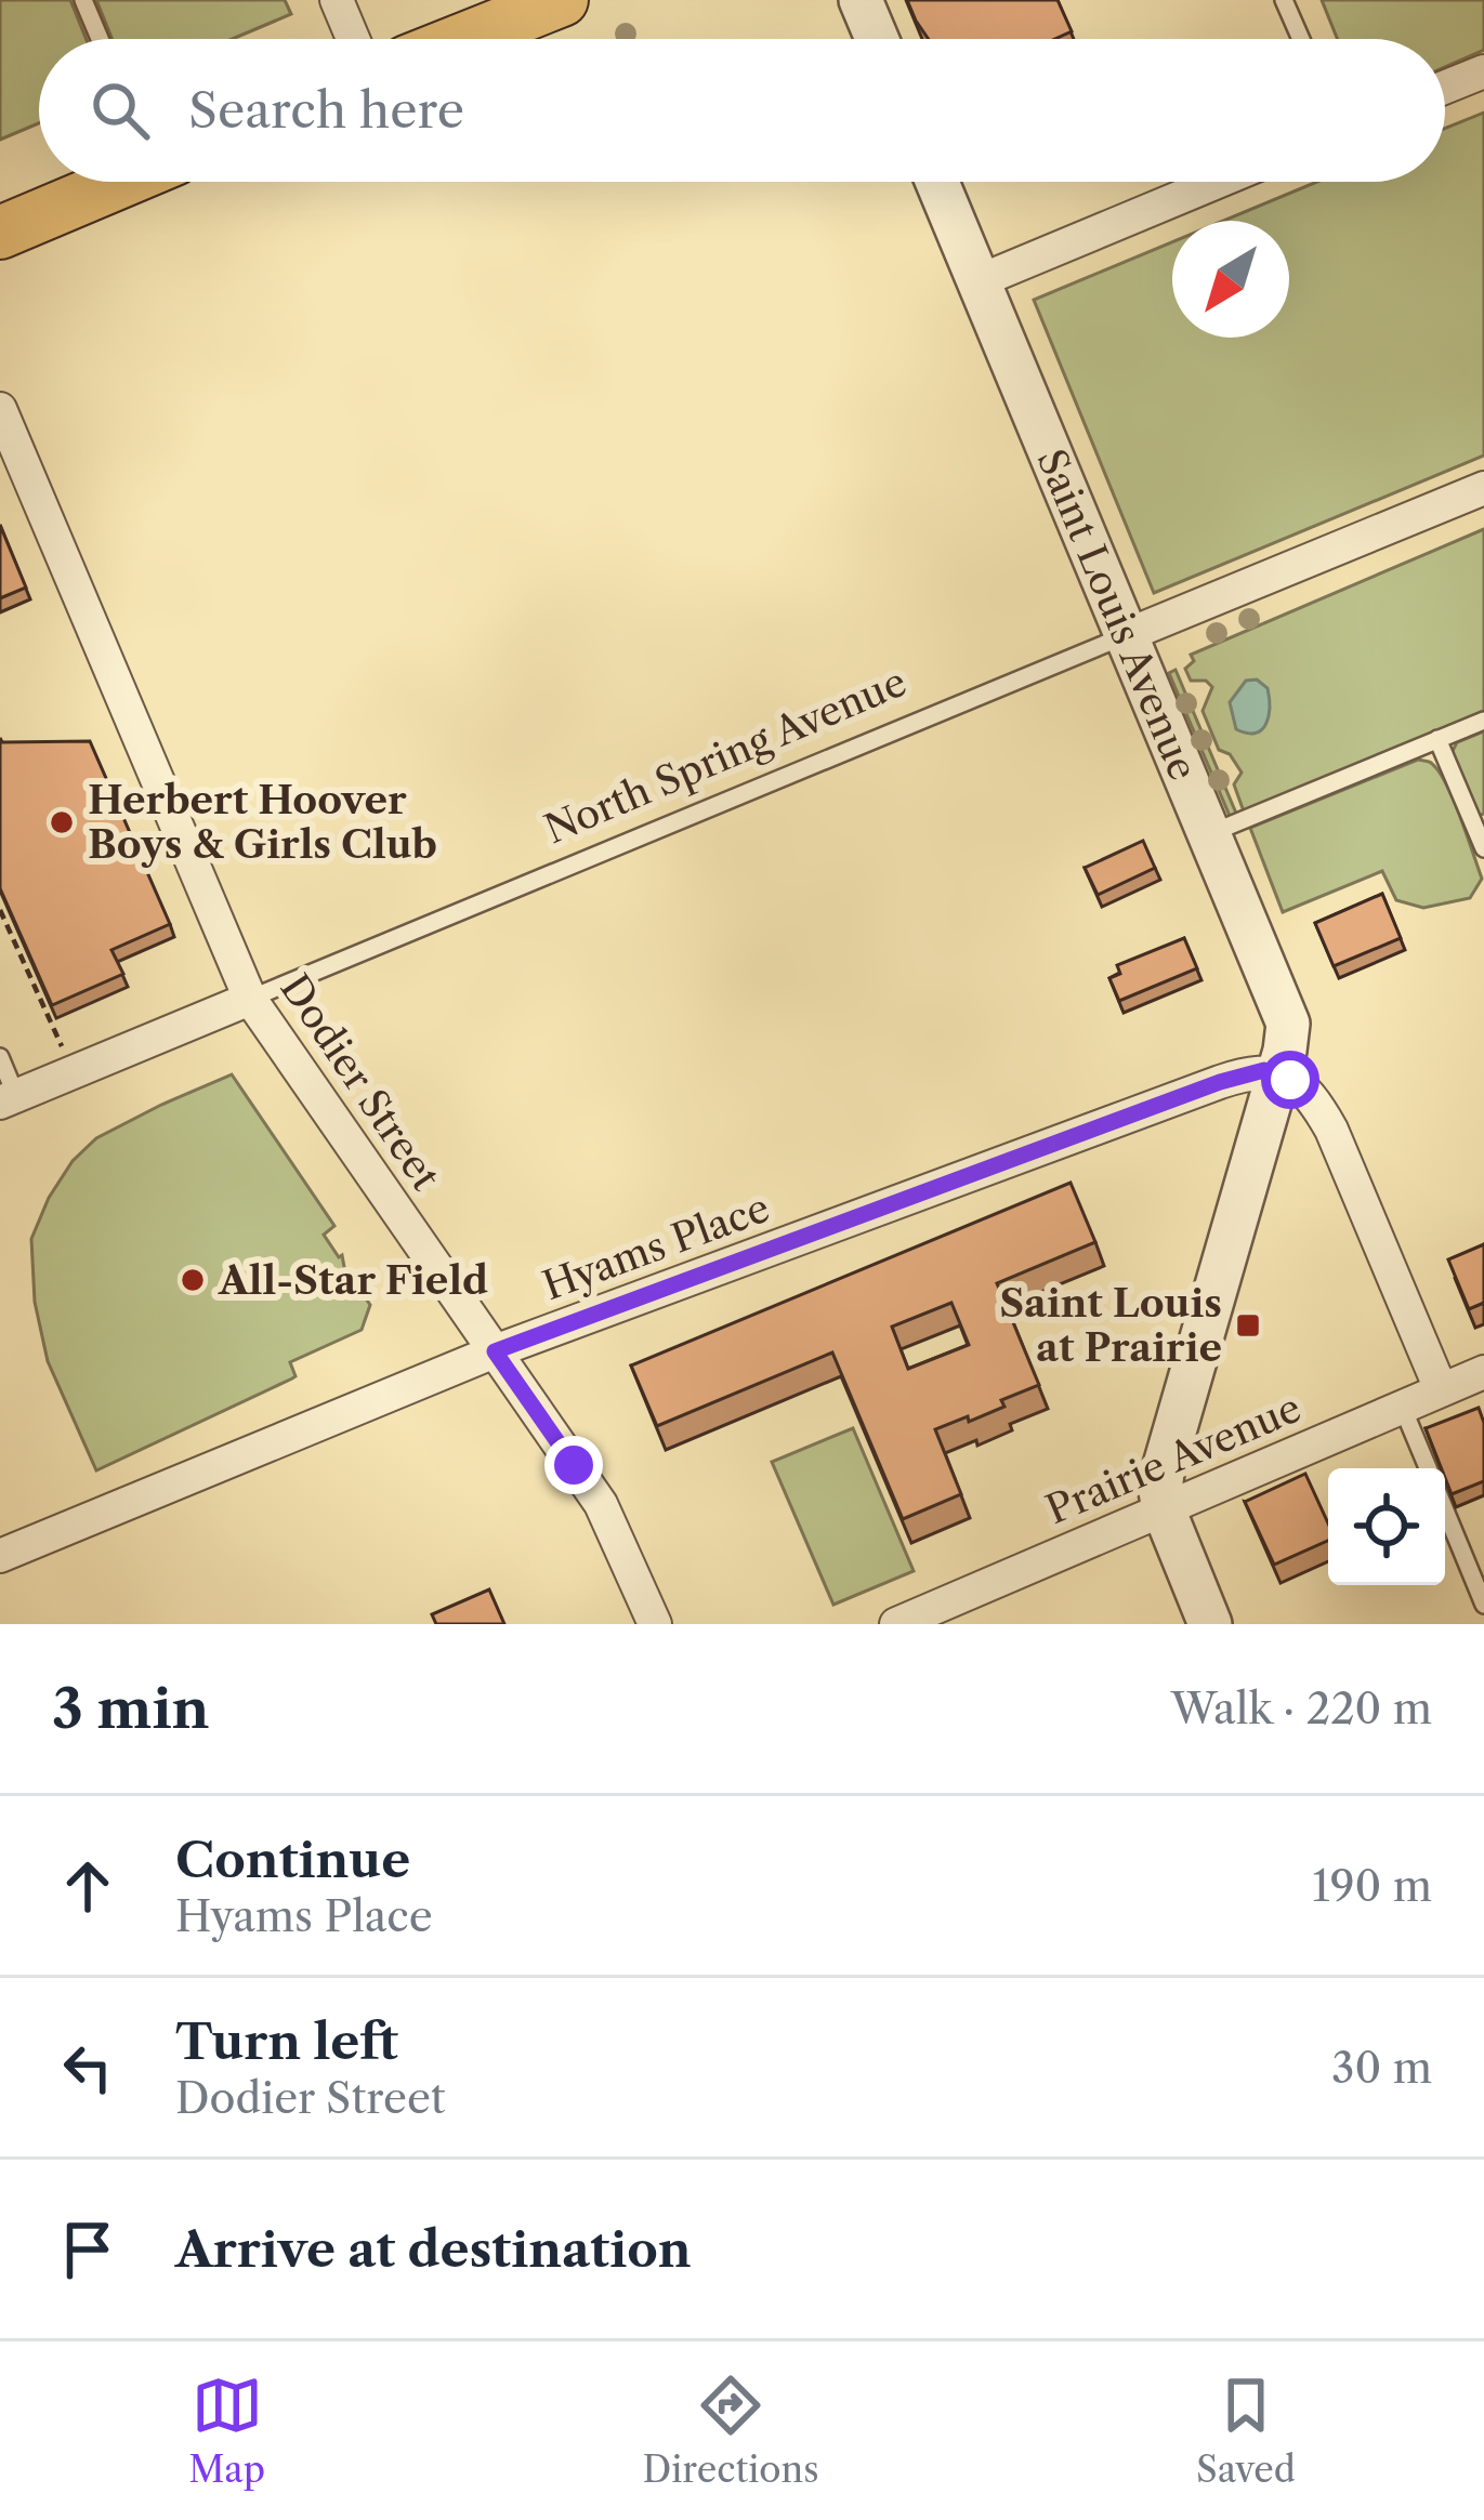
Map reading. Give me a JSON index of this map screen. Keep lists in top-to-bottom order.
{
  "streets": {
    "street": [
      "Saint Louis Avenue",
      "North Spring Avenue",
      "Dodier Street",
      "Hyams Place",
      "Prairie Avenue"
    ]
  },
  "crossings": [
    ["Saint Louis Avenue", "North Spring Avenue"],
    ["Saint Louis Avenue", "Hyams Place"],
    ["Saint Louis Avenue", "Prairie Avenue"],
    ["North Spring Avenue", "Dodier Street"],
    ["Dodier Street", "Hyams Place"]
  ],
  "places": {
    "other": ["Herbert Hoover Boys & Girls Club", "All-Star Field"],
    "transit": ["Saint Louis at Prairie"]
  },
  "north": "bottom left",
  "page": {
    "search": "Search here",
    "heading": ["3 min", "Walk · 220 m"],
    "list": [
      ["Continue", "Hyams Place", "190 m"],
      ["Turn left", "Dodier Street", "30 m"],
      "Arrive at destination"
    ],
    "nav": ["Map", "Directions", "Saved"]
  }
}
